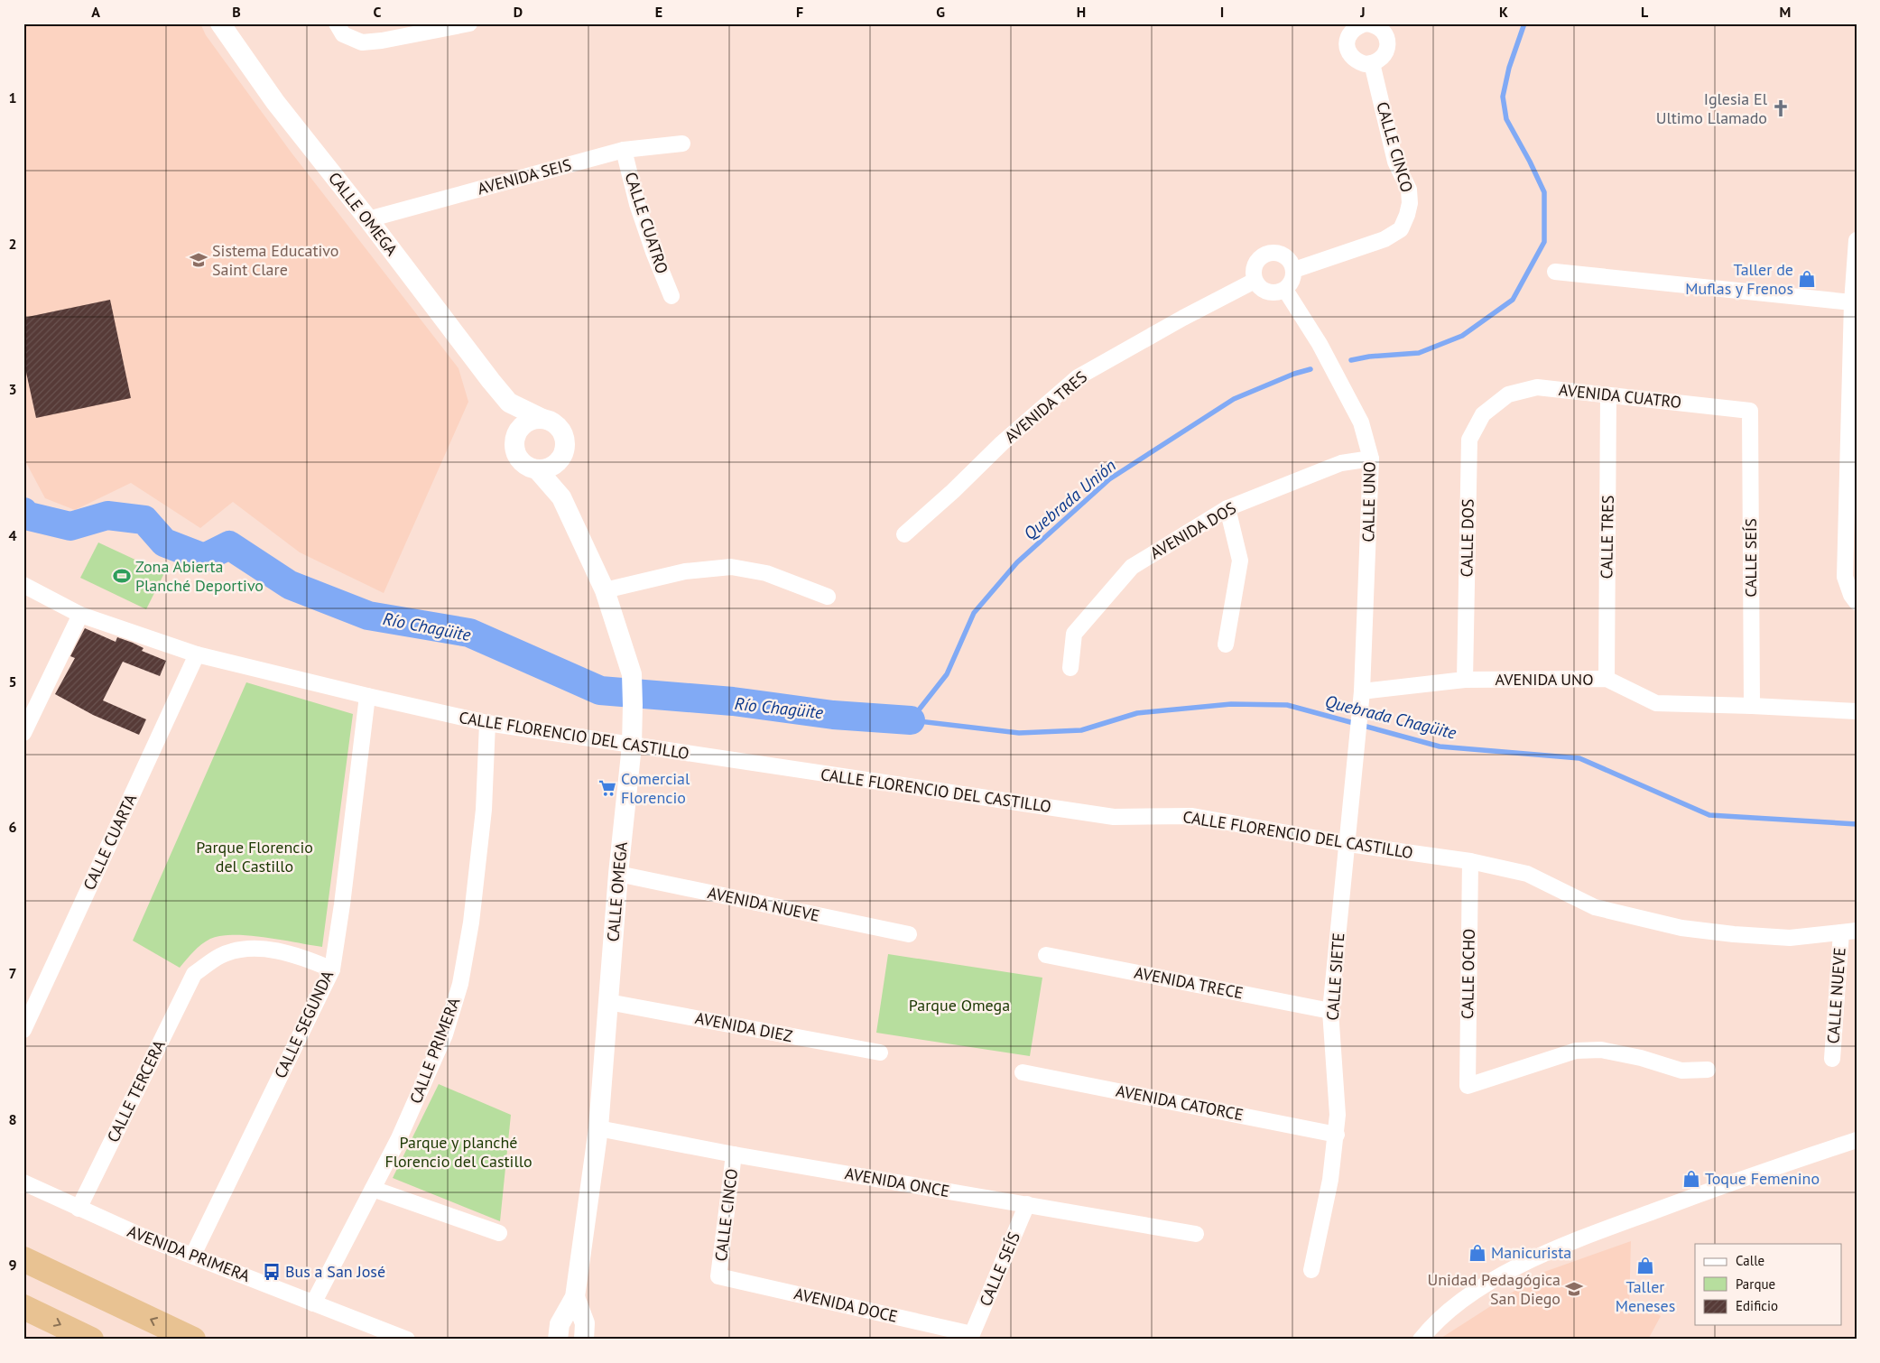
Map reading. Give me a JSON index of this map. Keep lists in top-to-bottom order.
{
  "streets": {
    "street": [
      "CALLE CINCO",
      "AVENIDA SEIS",
      "CALLE OMEGA",
      "CALLE CUATRO",
      "AVENIDA CUATRO",
      "AVENIDA TRES",
      "CALLE UNO",
      "AVENIDA DOS",
      "CALLE TRES",
      "CALLE DOS",
      "CALLE SEÍS",
      "AVENIDA UNO",
      "CALLE FLORENCIO DEL CASTILLO",
      "CALLE CUARTA",
      "AVENIDA NUEVE",
      "CALLE OCHO",
      "CALLE SIETE",
      "AVENIDA TRECE",
      "CALLE NUEVE",
      "CALLE SEGUNDA",
      "AVENIDA DIEZ",
      "CALLE PRIMERA",
      "CALLE TERCERA",
      "AVENIDA CATORCE",
      "AVENIDA ONCE",
      "AVENIDA PRIMERA",
      "AVENIDA DOCE"
    ]
  },
  "crossings": [
    ["CALLE CINCO", "AVENIDA TRES"],
    ["CALLE CINCO", "CALLE UNO"],
    ["CALLE CINCO", "AVENIDA ONCE"],
    ["CALLE CINCO", "AVENIDA DOCE"],
    ["AVENIDA SEIS", "CALLE OMEGA"],
    ["AVENIDA SEIS", "CALLE CUATRO"],
    ["CALLE OMEGA", "CALLE FLORENCIO DEL CASTILLO"],
    ["CALLE OMEGA", "AVENIDA NUEVE"],
    ["CALLE OMEGA", "AVENIDA DIEZ"],
    ["CALLE OMEGA", "AVENIDA ONCE"],
    ["AVENIDA CUATRO", "CALLE TRES"],
    ["AVENIDA CUATRO", "CALLE DOS"],
    ["AVENIDA CUATRO", "CALLE SEÍS"],
    ["AVENIDA TRES", "CALLE UNO"],
    ["CALLE UNO", "AVENIDA DOS"],
    ["CALLE UNO", "AVENIDA UNO"],
    ["CALLE UNO", "CALLE SIETE"],
    ["CALLE TRES", "AVENIDA UNO"],
    ["CALLE DOS", "AVENIDA UNO"],
    ["CALLE SEÍS", "AVENIDA UNO"],
    ["CALLE SEÍS", "AVENIDA ONCE"],
    ["CALLE SEÍS", "AVENIDA DOCE"],
    ["CALLE FLORENCIO DEL CASTILLO", "CALLE CUARTA"],
    ["CALLE FLORENCIO DEL CASTILLO", "CALLE OCHO"],
    ["CALLE FLORENCIO DEL CASTILLO", "CALLE SIETE"],
    ["CALLE FLORENCIO DEL CASTILLO", "CALLE NUEVE"],
    ["CALLE FLORENCIO DEL CASTILLO", "CALLE SEGUNDA"],
    ["CALLE FLORENCIO DEL CASTILLO", "CALLE PRIMERA"],
    ["CALLE SIETE", "AVENIDA TRECE"],
    ["CALLE SIETE", "AVENIDA CATORCE"],
    ["CALLE SEGUNDA", "CALLE TERCERA"],
    ["CALLE SEGUNDA", "AVENIDA PRIMERA"],
    ["CALLE PRIMERA", "AVENIDA PRIMERA"],
    ["CALLE TERCERA", "AVENIDA PRIMERA"]
  ],
  "water": ["Quebrada Unión", "Río Chagüite", "Quebrada Chagüite"],
  "parks": ["Parque Florencio del Castillo", "Parque Omega", "Parque y planché Florencio del Castillo"],
  "places": {
    "church": ["Iglesia El Ultimo Llamado"],
    "school or university": ["Sistema Educativo Saint Clare", "Unidad Pedagógica San Diego"],
    "shop": [
      "Taller de Muflas y Frenos",
      "Toque Femenino",
      "Manicurista",
      "Taller Meneses"
    ],
    "sports": ["Zona Abierta Planché Deportivo"],
    "supermarket": ["Comercial Florencio"],
    "bus stop": ["Bus a San José"]
  },
  "legend": ["Calle", "Parque", "Edificio"],
  "grid": {
    "columns": [
      "A",
      "B",
      "C",
      "D",
      "E",
      "F",
      "G",
      "H",
      "I",
      "J",
      "K",
      "L",
      "M"
    ],
    "rows": [
      "1",
      "2",
      "3",
      "4",
      "5",
      "6",
      "7",
      "8",
      "9"
    ]
  }
}
